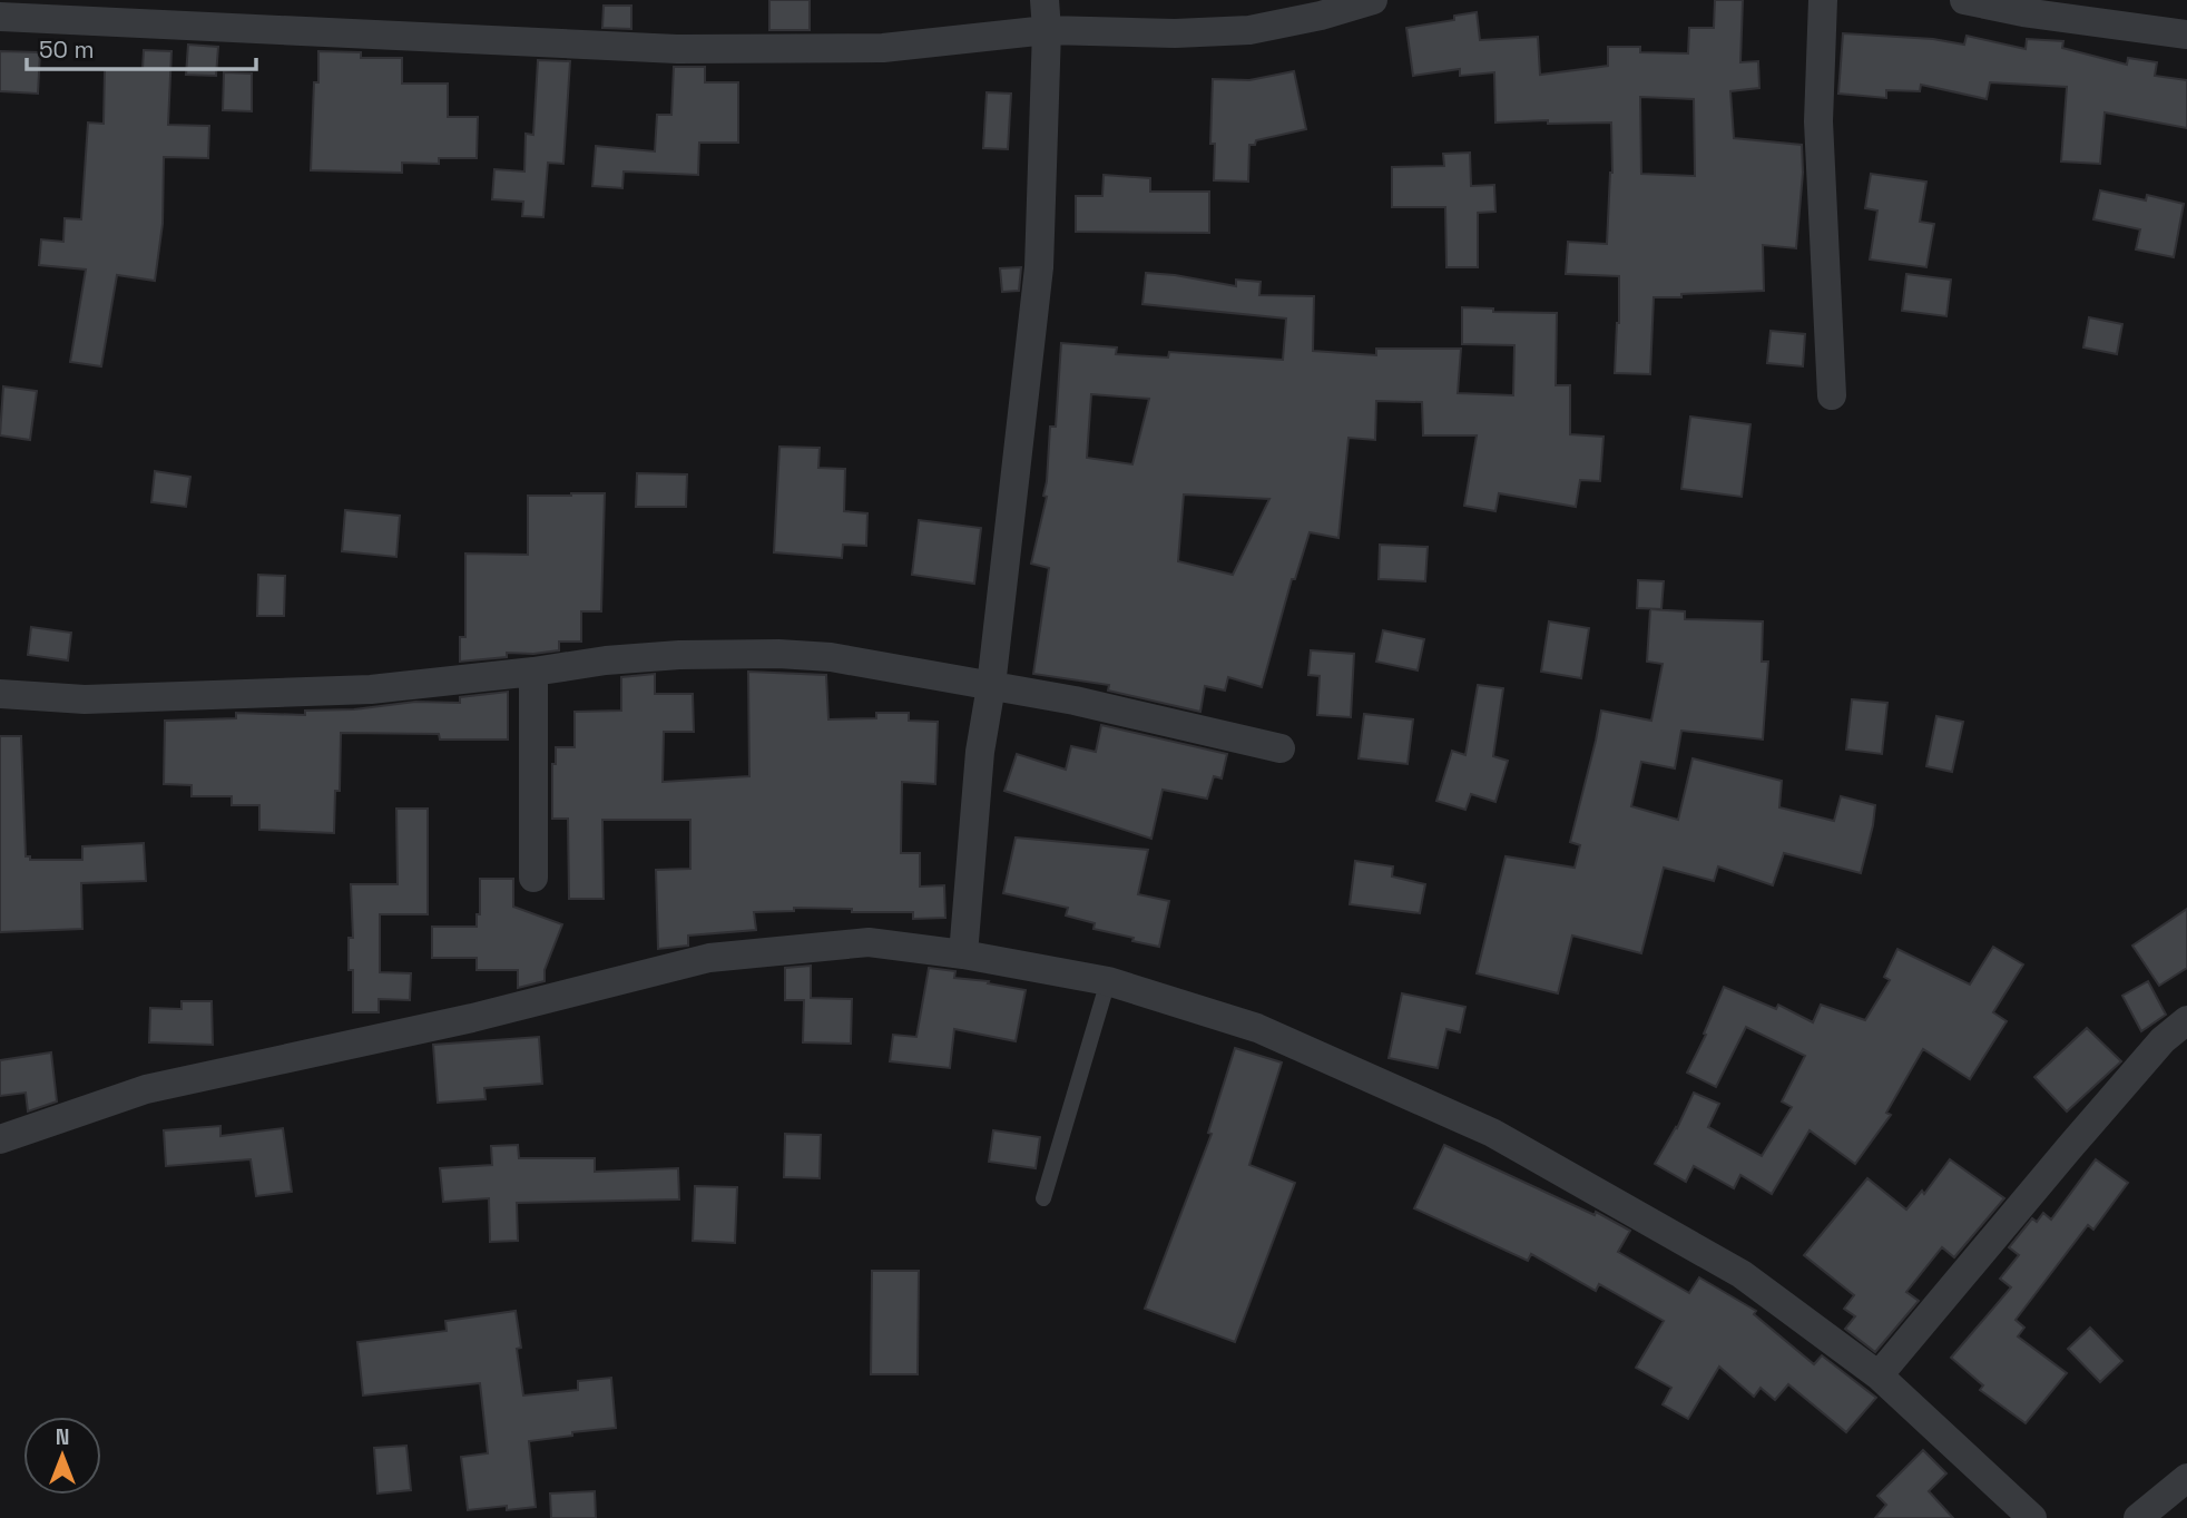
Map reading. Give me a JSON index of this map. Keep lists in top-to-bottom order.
{
  "scale_bar": "50 m",
  "north": "top"
}
